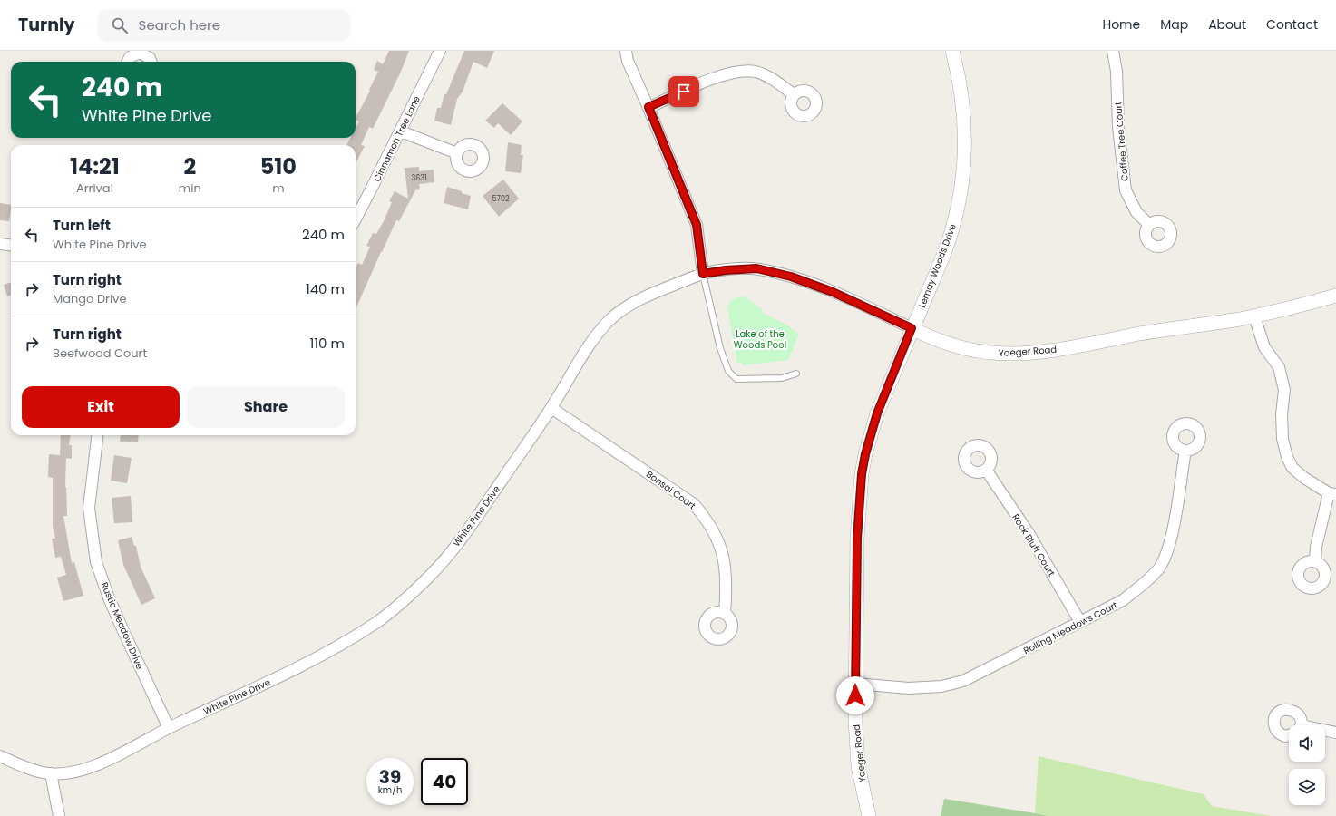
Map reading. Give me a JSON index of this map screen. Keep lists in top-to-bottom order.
{
  "streets": {
    "street": [
      "Cinnamon Tree Lane",
      "Coffee Tree Court",
      "Lemay Woods Drive",
      "Yaeger Road",
      "Bonsai Court",
      "White Pine Drive",
      "Rock Bluff Court",
      "Rustic Meadow Drive",
      "Rolling Meadows Court"
    ]
  },
  "crossings": [
    ["Lemay Woods Drive", "Yaeger Road"],
    ["Lemay Woods Drive", "White Pine Drive"],
    ["Yaeger Road", "White Pine Drive"],
    ["Yaeger Road", "Rolling Meadows Court"],
    ["Bonsai Court", "White Pine Drive"],
    ["White Pine Drive", "Rustic Meadow Drive"],
    ["Rock Bluff Court", "Rolling Meadows Court"]
  ],
  "parks": ["Lake of the Woods Pool"],
  "house_numbers": ["3631", "5702"],
  "page": {
    "header": "Turnly",
    "search": "Search here",
    "nav": [
      "Home",
      "Map",
      "About",
      "Contact"
    ],
    "turn": ["240 m", "White Pine Drive"],
    "eta": [
      "14:21",
      "Arrival",
      "2",
      "min",
      "510",
      "m"
    ],
    "list": [
      {
        "name": "Turn left",
        "note": "White Pine Drive",
        "value": "240 m"
      },
      {
        "name": "Turn right",
        "note": "Mango Drive",
        "value": "140 m"
      },
      {
        "name": "Turn right",
        "note": "Beefwood Court",
        "value": "110 m"
      }
    ],
    "buttons": ["Exit", "Share"],
    "speed": "39 km/h",
    "limit": "40"
  }
}
